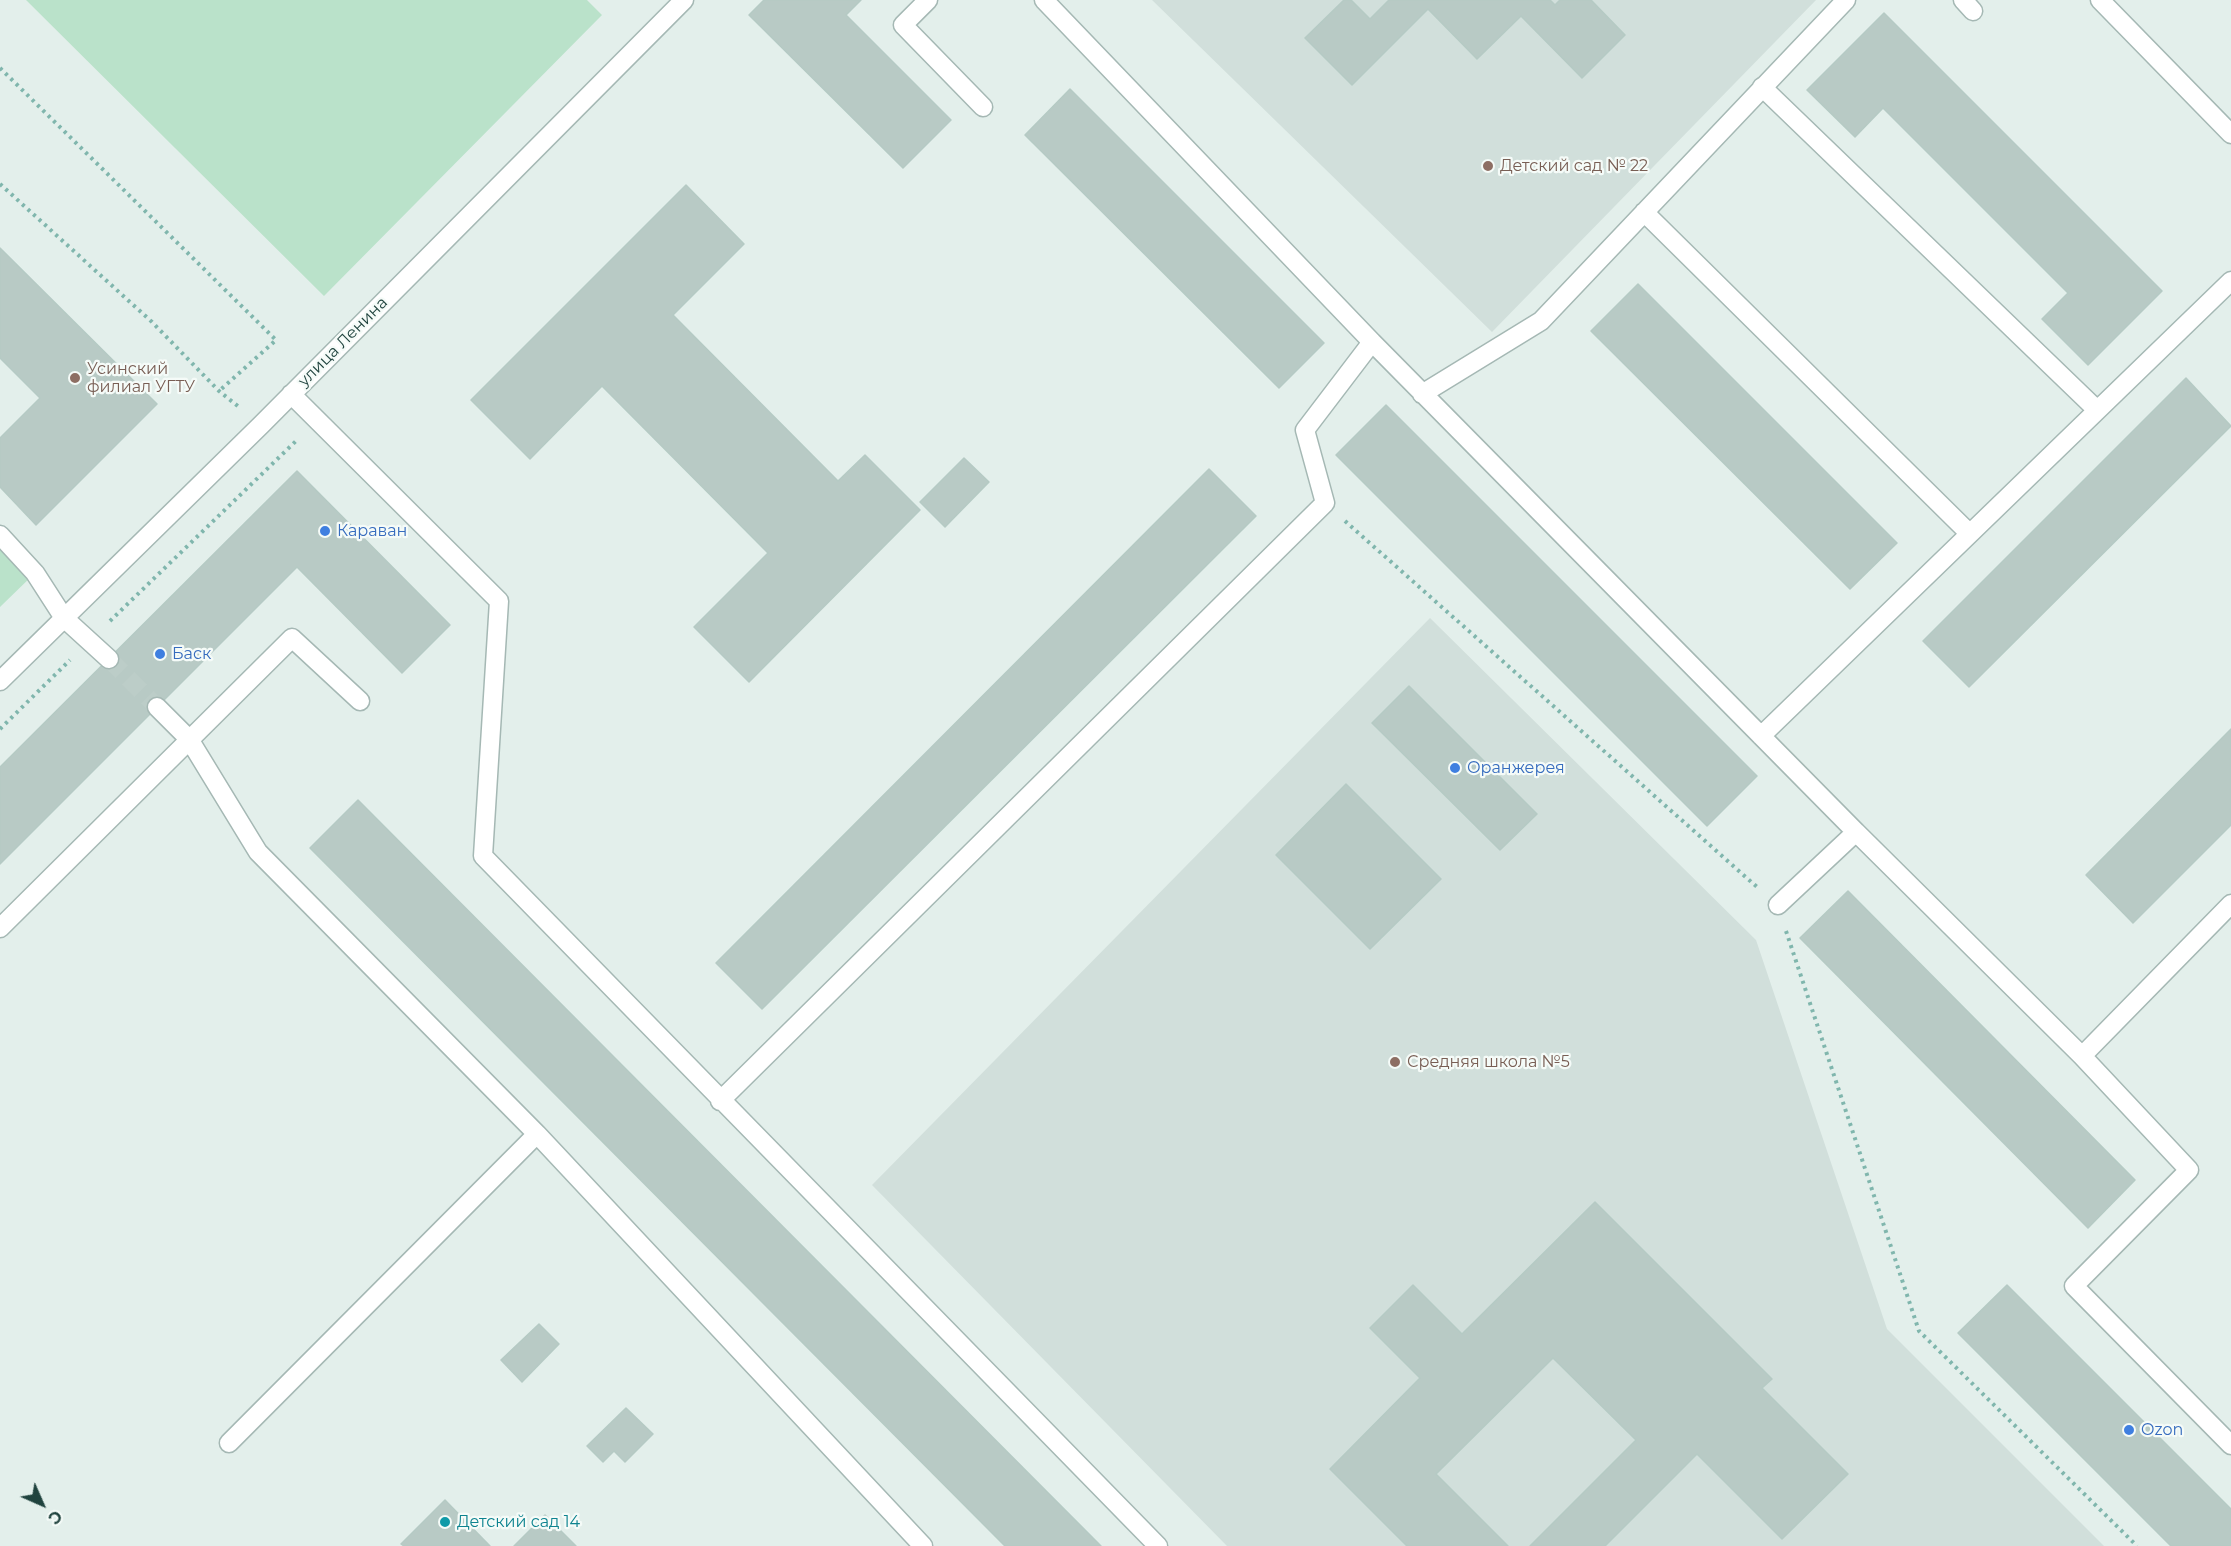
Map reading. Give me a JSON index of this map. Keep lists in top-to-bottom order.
{
  "streets": {
    "street": ["улица Ленина"]
  },
  "places": [
    "Детский сад № 22",
    "Усинский филиал УГТУ",
    "Караван",
    "Баск",
    "Оранжерея",
    "Средняя школа №5",
    "Ozon",
    "Детский сад 14"
  ],
  "north": "bottom right"
}
